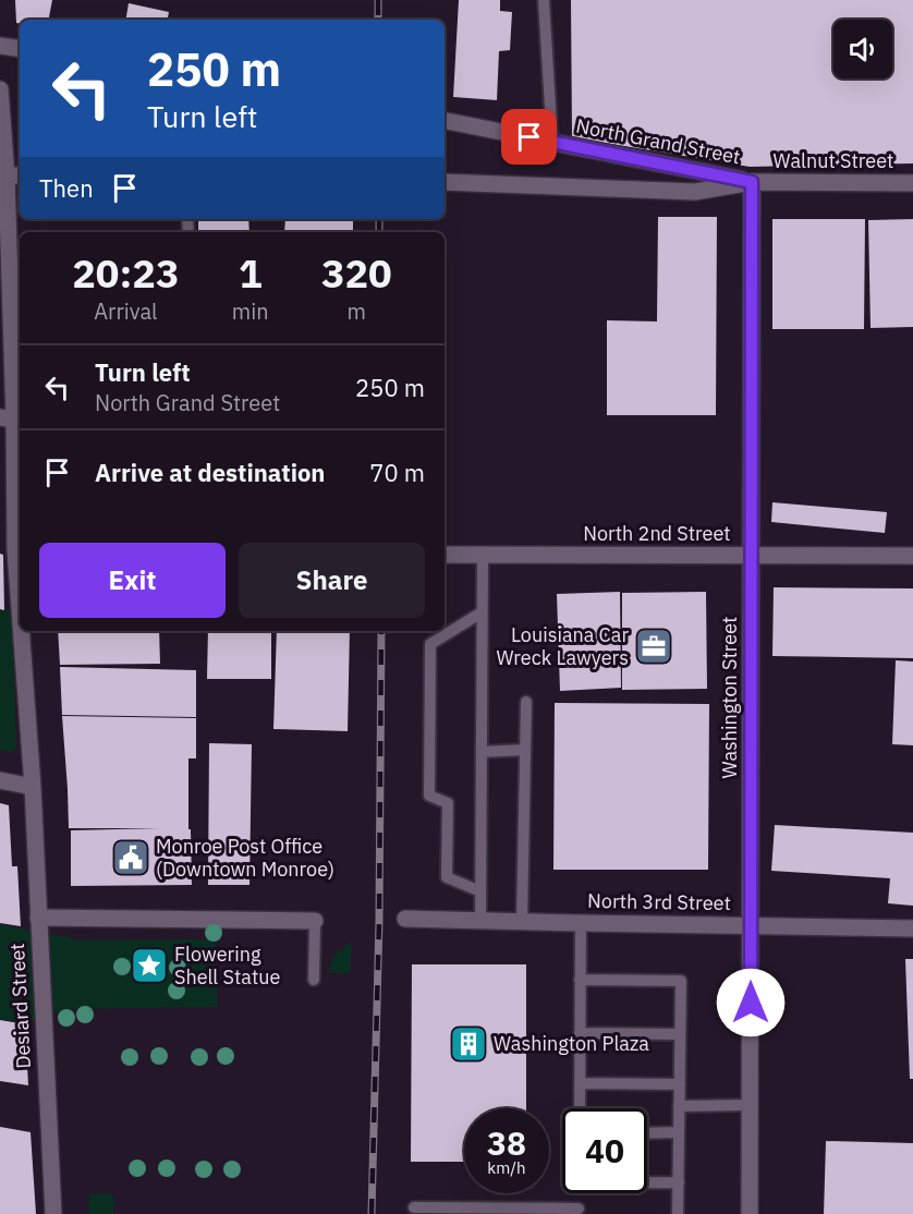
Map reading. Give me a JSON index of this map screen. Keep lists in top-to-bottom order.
{
  "streets": {
    "street": [
      "North Grand Street",
      "Walnut Street",
      "North 2nd Street",
      "Washington Street",
      "North 3rd Street",
      "Desiard Street"
    ]
  },
  "crossings": [
    ["North Grand Street", "Walnut Street"],
    ["North Grand Street", "Washington Street"],
    ["Walnut Street", "Washington Street"],
    ["North 2nd Street", "Washington Street"],
    ["Washington Street", "North 3rd Street"]
  ],
  "places": {
    "office": ["Louisiana Car Wreck Lawyers"],
    "public building": ["Monroe Post Office (Downtown Monroe)"],
    "place": ["Flowering Shell Statue"],
    "building": ["Washington Plaza"]
  },
  "page": {
    "turn": ["250 m", "Turn left"],
    "then": "Then",
    "eta": [
      "20:23",
      "Arrival",
      "1",
      "min",
      "320",
      "m"
    ],
    "list": [
      {
        "name": "Turn left",
        "note": "North Grand Street",
        "value": "250 m"
      },
      {
        "name": "Arrive at destination",
        "value": "70 m"
      }
    ],
    "buttons": ["Exit", "Share"],
    "speed": "38 km/h",
    "limit": "40"
  }
}
